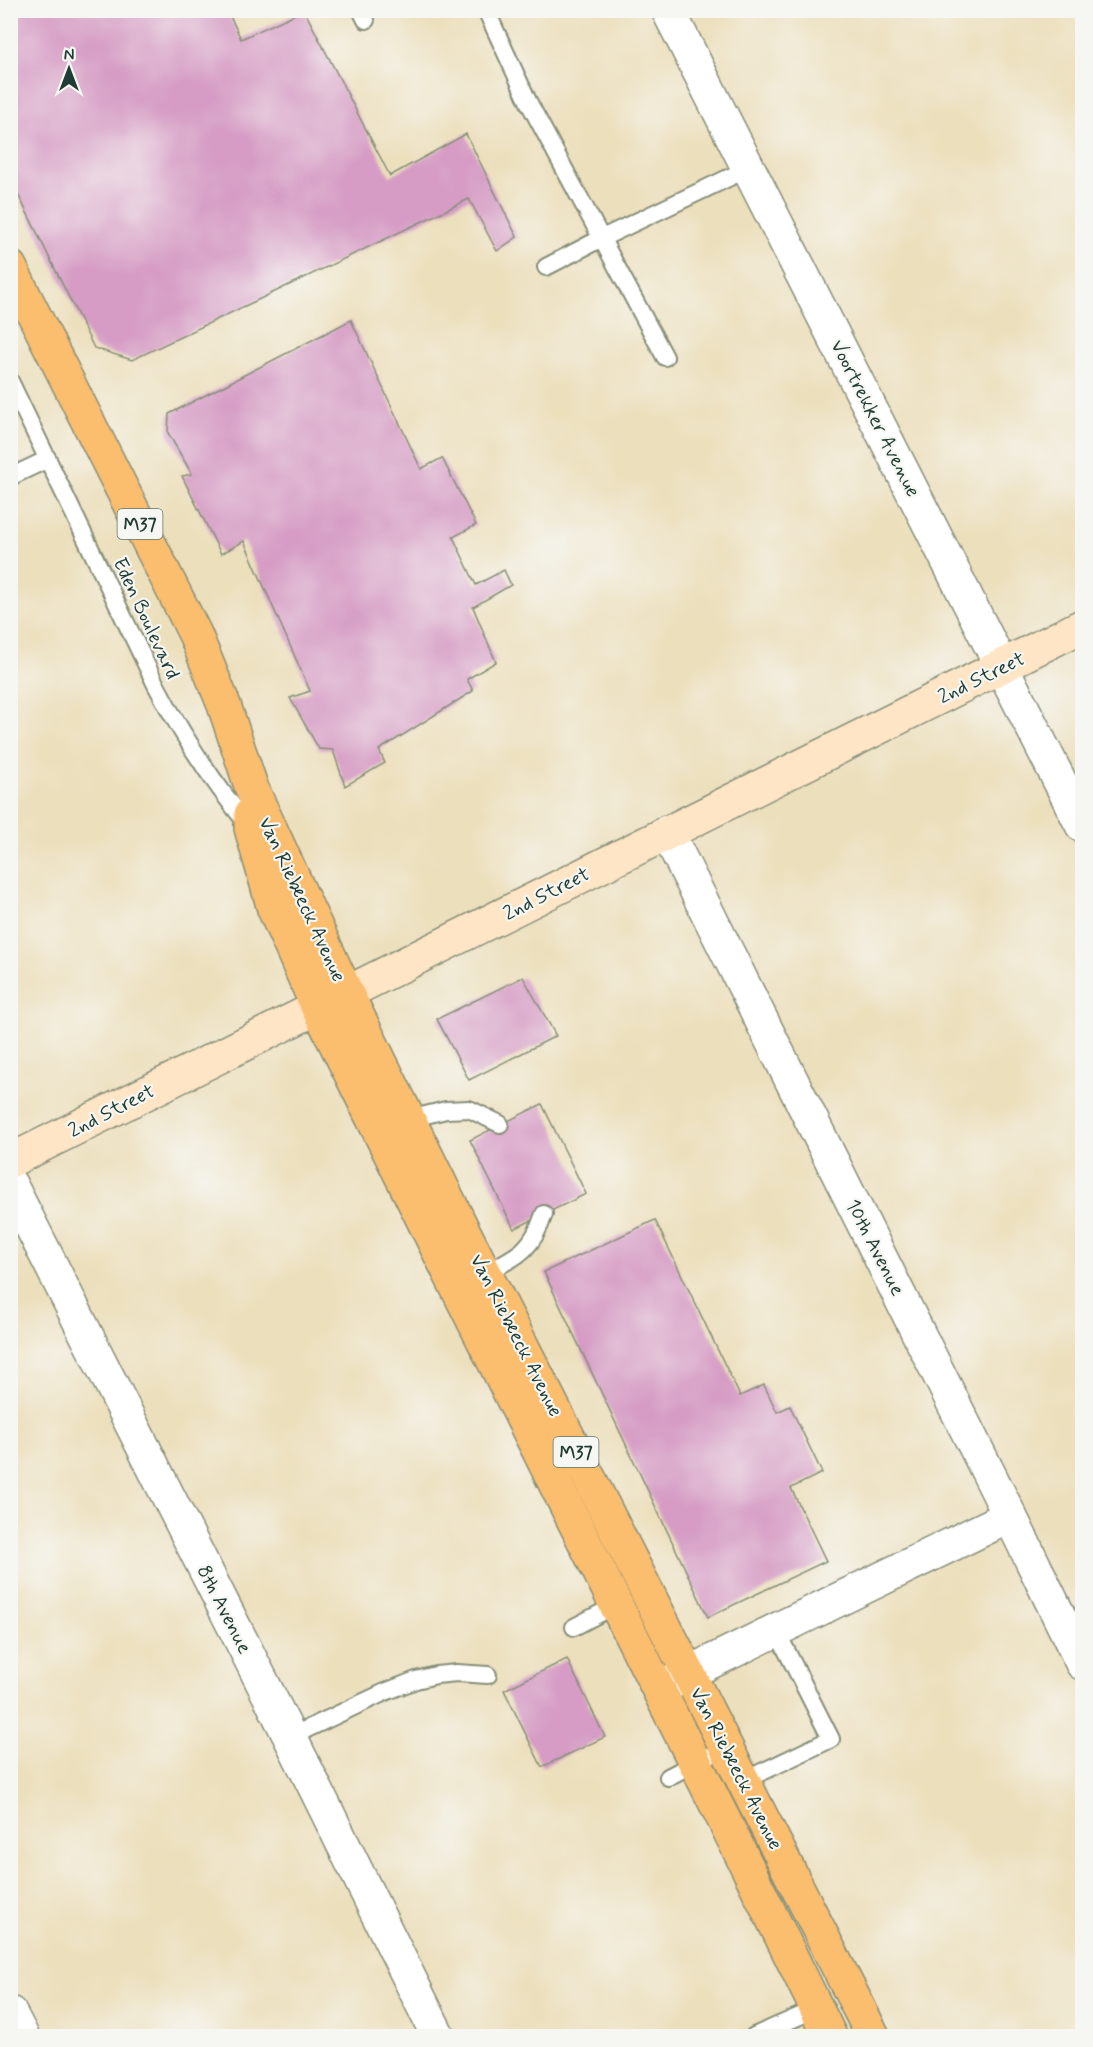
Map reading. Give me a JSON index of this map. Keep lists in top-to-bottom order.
{
  "streets": {
    "main road": ["M37", "2nd Street", "Van Riebeeck Avenue"],
    "street": ["Voortrekker Avenue", "10th Avenue", "8th Avenue"],
    "lane": ["Eden Boulevard"]
  },
  "crossings": [
    ["Voortrekker Avenue", "2nd Street"],
    ["Eden Boulevard", "Van Riebeeck Avenue"],
    ["2nd Street", "Van Riebeeck Avenue"],
    ["2nd Street", "10th Avenue"]
  ],
  "north": "top"
}
